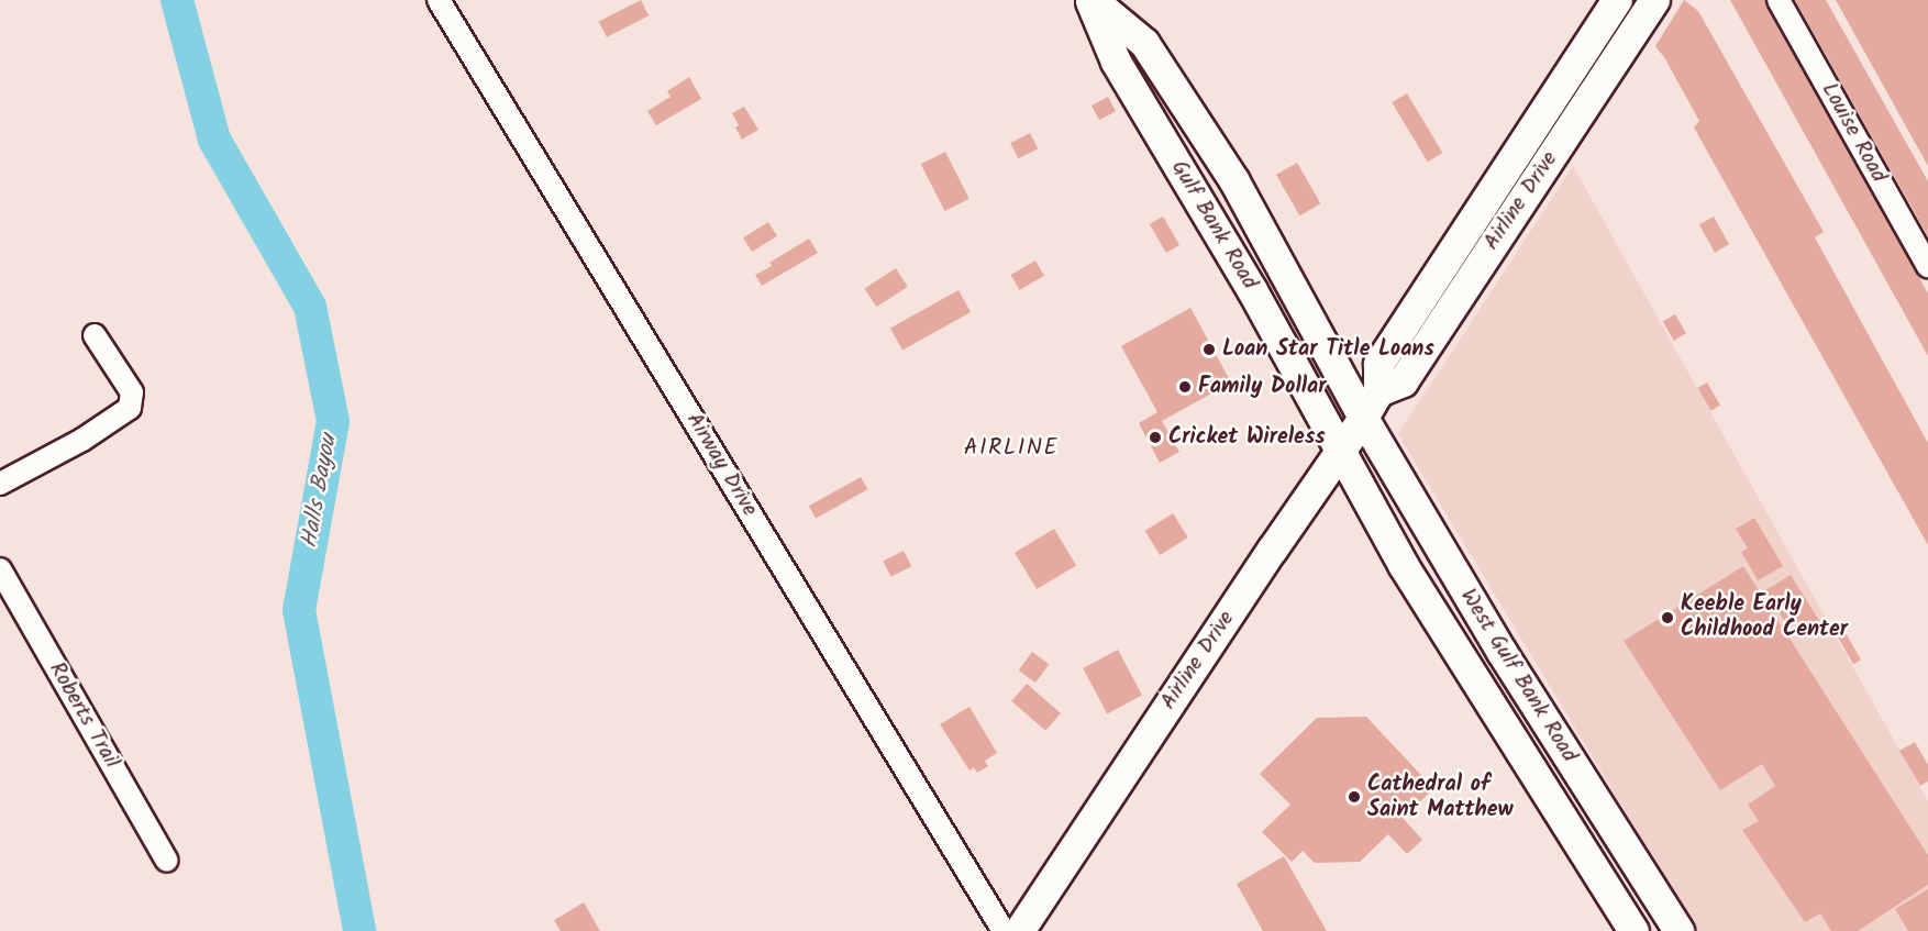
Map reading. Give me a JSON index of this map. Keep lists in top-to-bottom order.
{
  "streets": {
    "main road": ["Airline Drive", "Gulf Bank Road", "West Gulf Bank Road"],
    "street": ["Louise Road", "Airway Drive", "Roberts Trail"]
  },
  "crossings": [
    ["Airline Drive", "Gulf Bank Road"],
    ["Airline Drive", "West Gulf Bank Road"],
    ["Gulf Bank Road", "West Gulf Bank Road"]
  ],
  "districts": ["AIRLINE"],
  "water": ["Halls Bayou"],
  "places": [
    "Loan Star Title Loans",
    "Family Dollar",
    "Cricket Wireless",
    "Keeble Early Childhood Center",
    "Cathedral of Saint Matthew"
  ]
}
